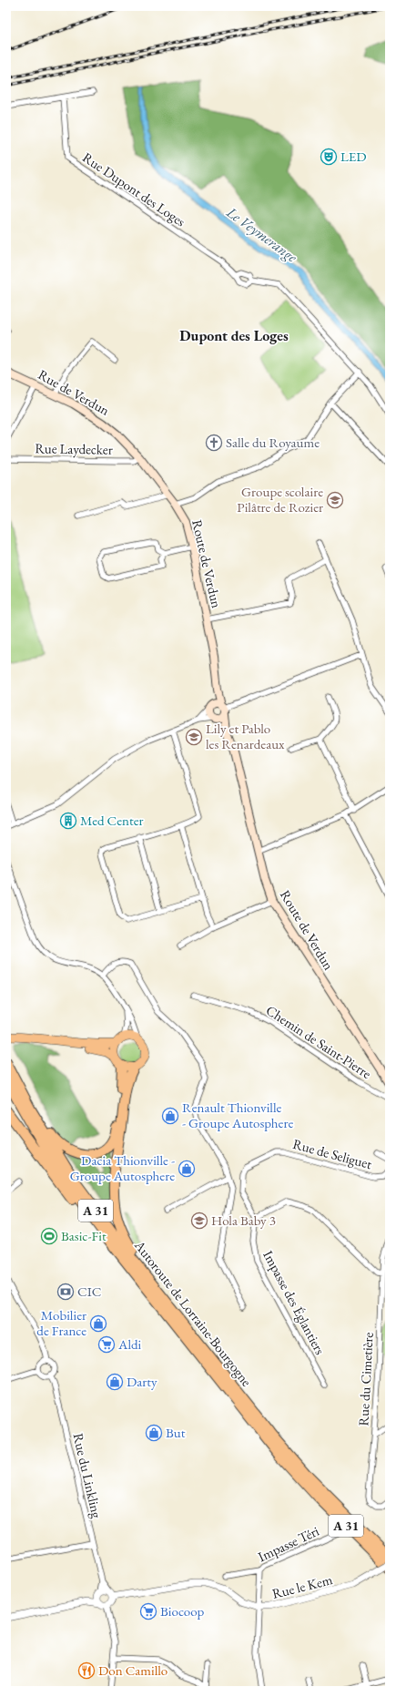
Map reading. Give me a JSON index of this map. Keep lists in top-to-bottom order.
{
  "streets": {
    "highway": ["A 31", "Autoroute de Lorraine-Bourgogne"],
    "main road": ["Rue de Verdun", "Route de Verdun"],
    "street": [
      "Rue Dupont des Loges",
      "Rue Laydecker",
      "Chemin de Saint-Pierre",
      "Rue de Seliguet",
      "Impasse des Églantiers",
      "Rue du Cimetière",
      "Rue du Linkling",
      "Impasse Téri",
      "Rue le Kem"
    ]
  },
  "crossings": [
    ["Rue de Verdun", "Rue Laydecker"],
    ["Rue de Verdun", "Route de Verdun"],
    ["Rue Laydecker", "Route de Verdun"],
    ["Rue de Seliguet", "Impasse des Églantiers"],
    ["Autoroute de Lorraine-Bourgogne", "Rue le Kem"],
    ["Rue du Linkling", "Rue le Kem"]
  ],
  "districts": ["Dupont des Loges"],
  "water": ["Le Veymerange"],
  "places": {
    "theatre": ["LED"],
    "church": ["Salle du Royaume"],
    "school or university": ["Groupe scolaire Pilâtre de Rozier", "Lily et Pablo les Renardeaux", "Hola Baby 3"],
    "building": ["Med Center"],
    "shop": [
      "Renault Thionville - Groupe Autosphere",
      "Dacia Thionville - Groupe Autosphere",
      "Mobilier de France",
      "Darty",
      "But"
    ],
    "sports": ["Basic-Fit"],
    "bank": ["CIC"],
    "supermarket": ["Aldi", "Biocoop"],
    "restaurant": ["Don Camillo"]
  }
}
